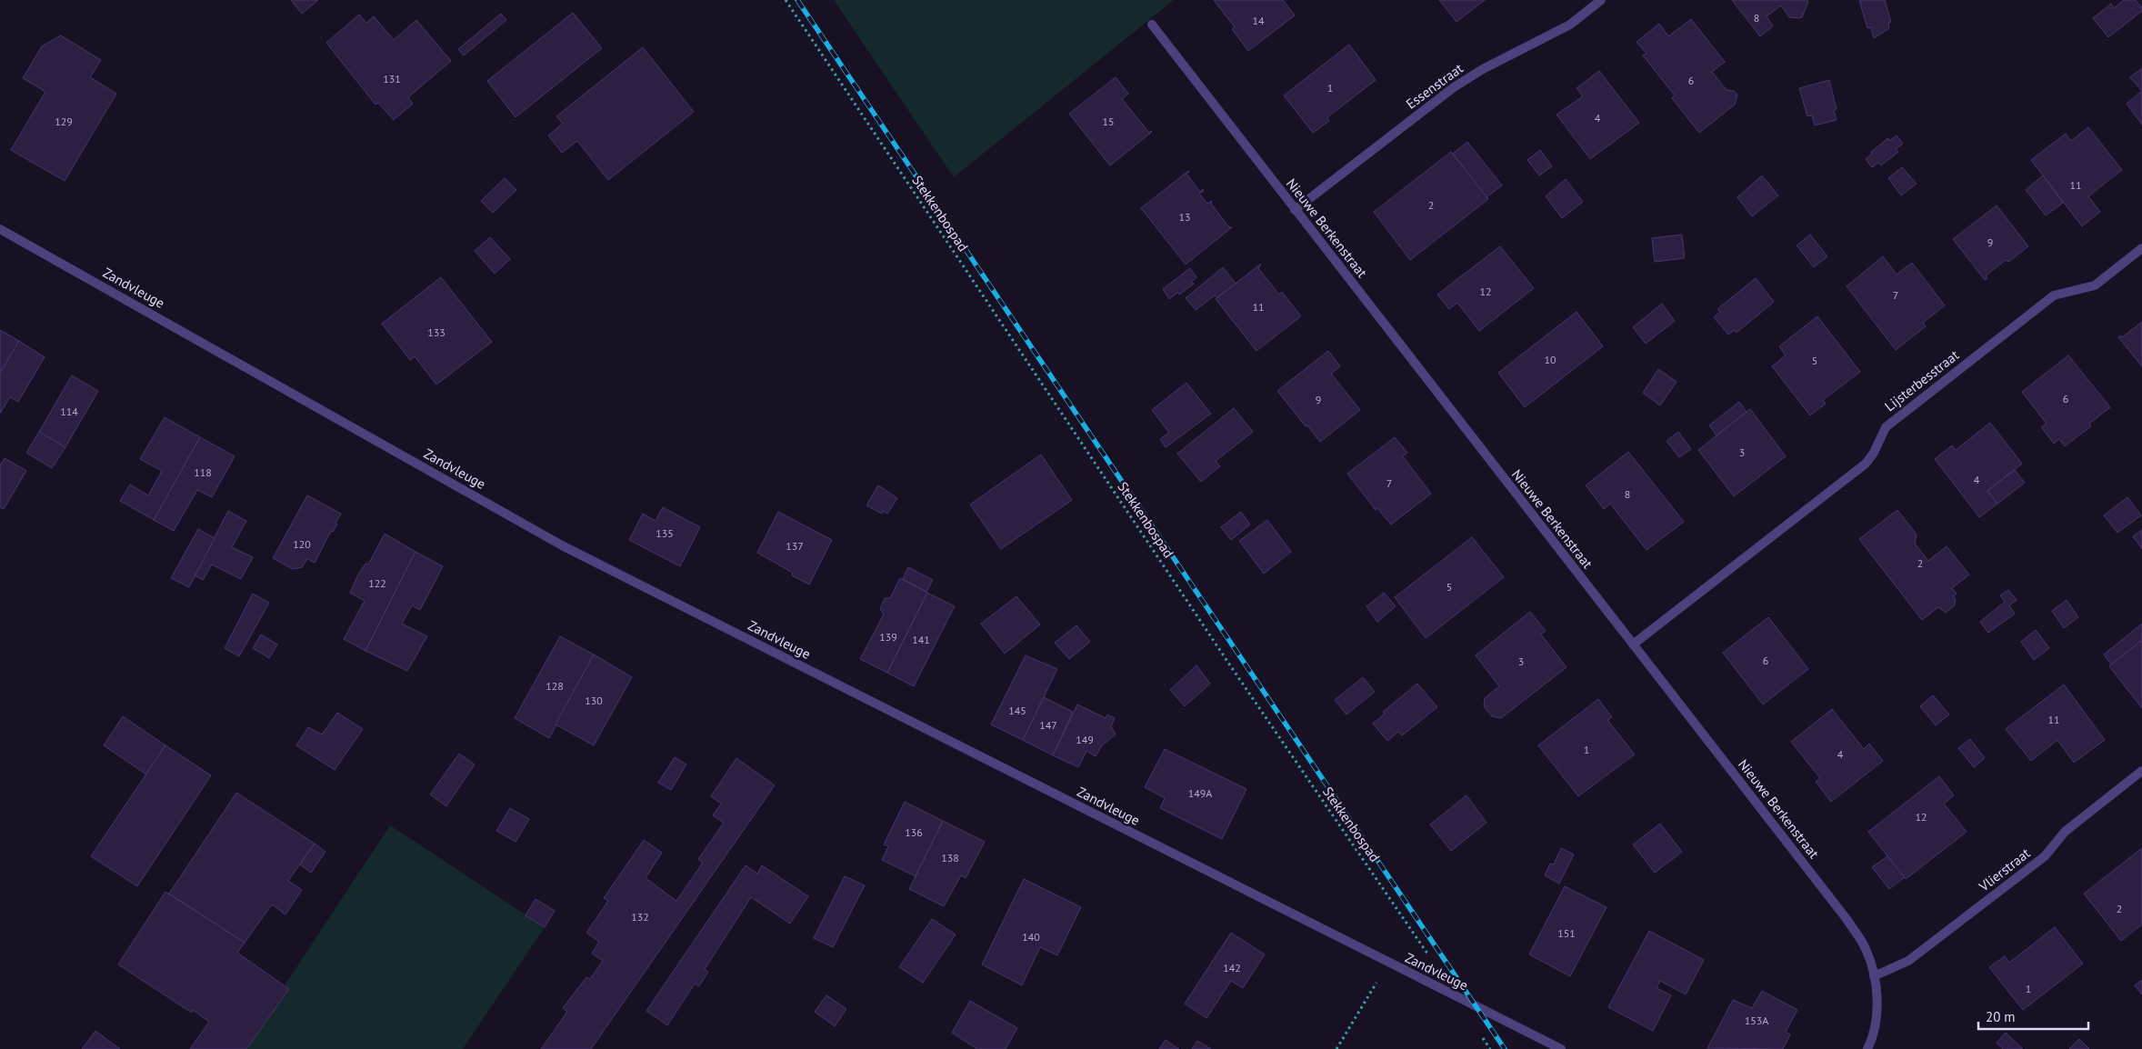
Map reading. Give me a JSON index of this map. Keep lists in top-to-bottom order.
{
  "streets": {
    "street": [
      "Essenstraat",
      "Nieuwe Berkenstraat",
      "Zandvleuge",
      "Lijsterbesstraat",
      "Vlierstraat"
    ],
    "path": ["Stekkenbospad"]
  },
  "crossings": [
    ["Essenstraat", "Nieuwe Berkenstraat"],
    ["Nieuwe Berkenstraat", "Lijsterbesstraat"],
    ["Nieuwe Berkenstraat", "Vlierstraat"]
  ],
  "house_numbers": [
    "8",
    "14",
    "131",
    "6",
    "1",
    "4",
    "129",
    "15",
    "11",
    "2",
    "13",
    "9",
    "12",
    "7",
    "11",
    "133",
    "10",
    "5",
    "6",
    "9",
    "114",
    "3",
    "118",
    "4",
    "7",
    "8",
    "135",
    "120",
    "137",
    "2",
    "122",
    "5",
    "139",
    "141",
    "6",
    "3",
    "128",
    "130",
    "145",
    "11",
    "147",
    "149",
    "1",
    "4",
    "149A",
    "12",
    "136",
    "138",
    "2",
    "132",
    "151",
    "140",
    "142",
    "1",
    "153A"
  ],
  "scale_bar": "20 m"
}
